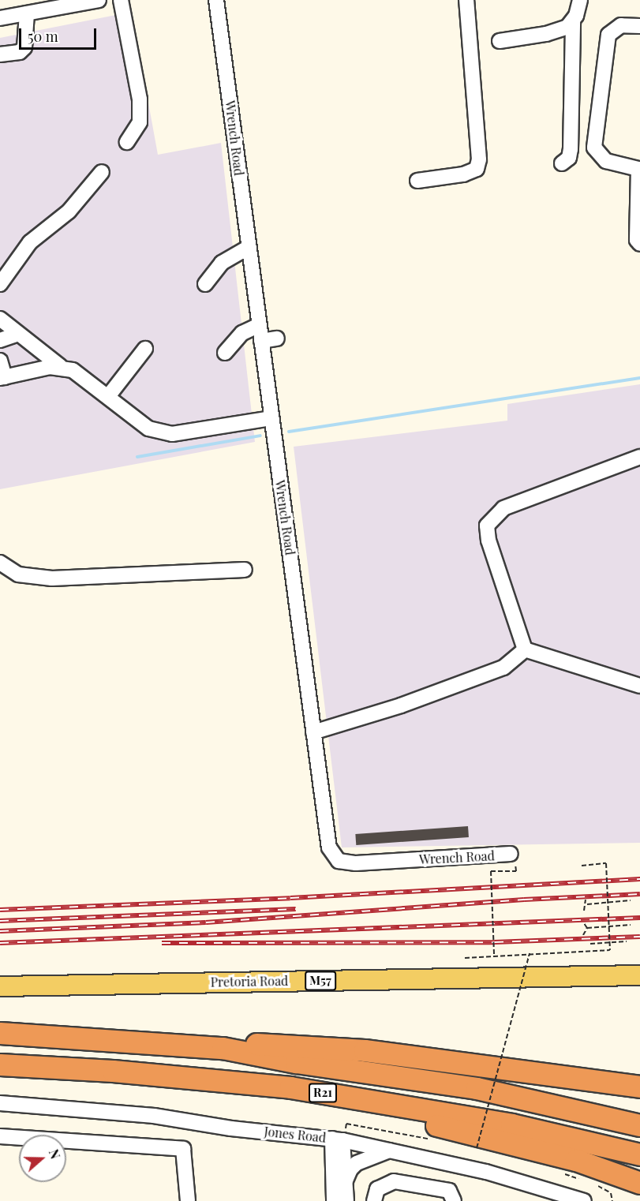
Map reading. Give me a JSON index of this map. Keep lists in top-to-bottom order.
{
  "streets": {
    "highway": ["R21"],
    "main road": ["M57", "Pretoria Road"],
    "street": ["Wrench Road", "Jones Road"]
  },
  "scale_bar": "50 m",
  "north": "right"
}
